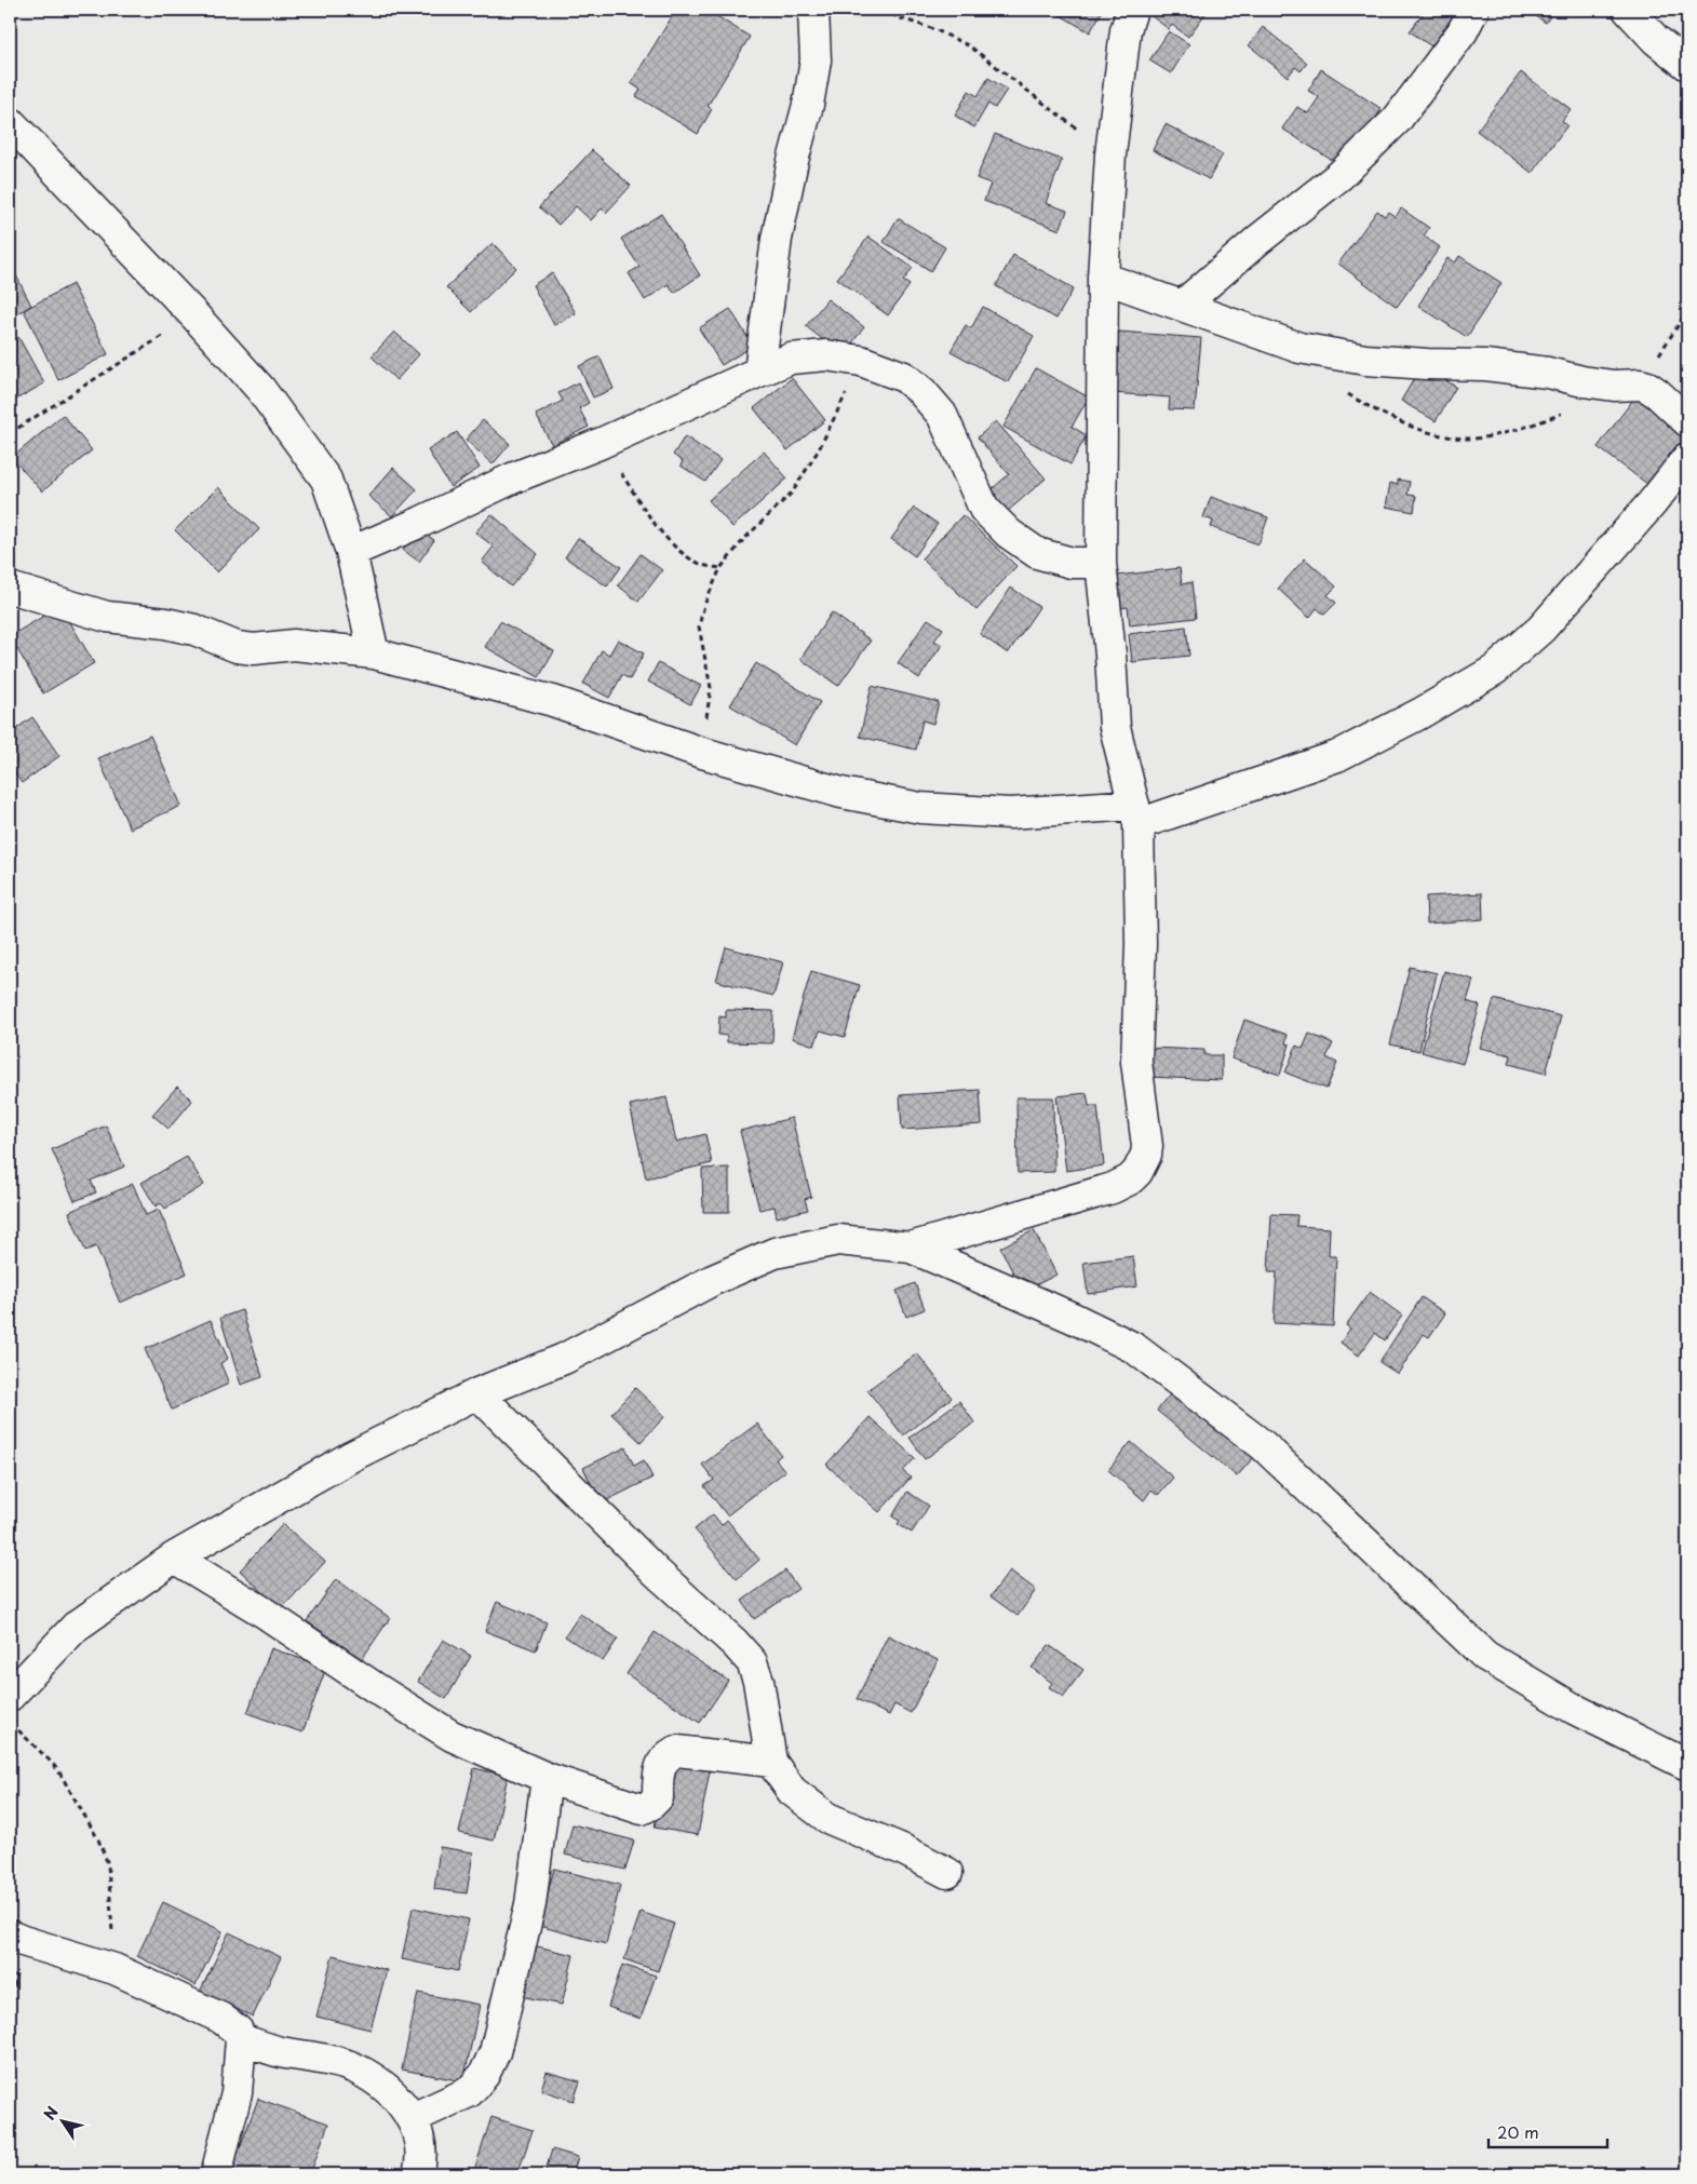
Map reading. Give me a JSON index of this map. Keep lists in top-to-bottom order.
{
  "scale_bar": "20 m",
  "north": "top left"
}
